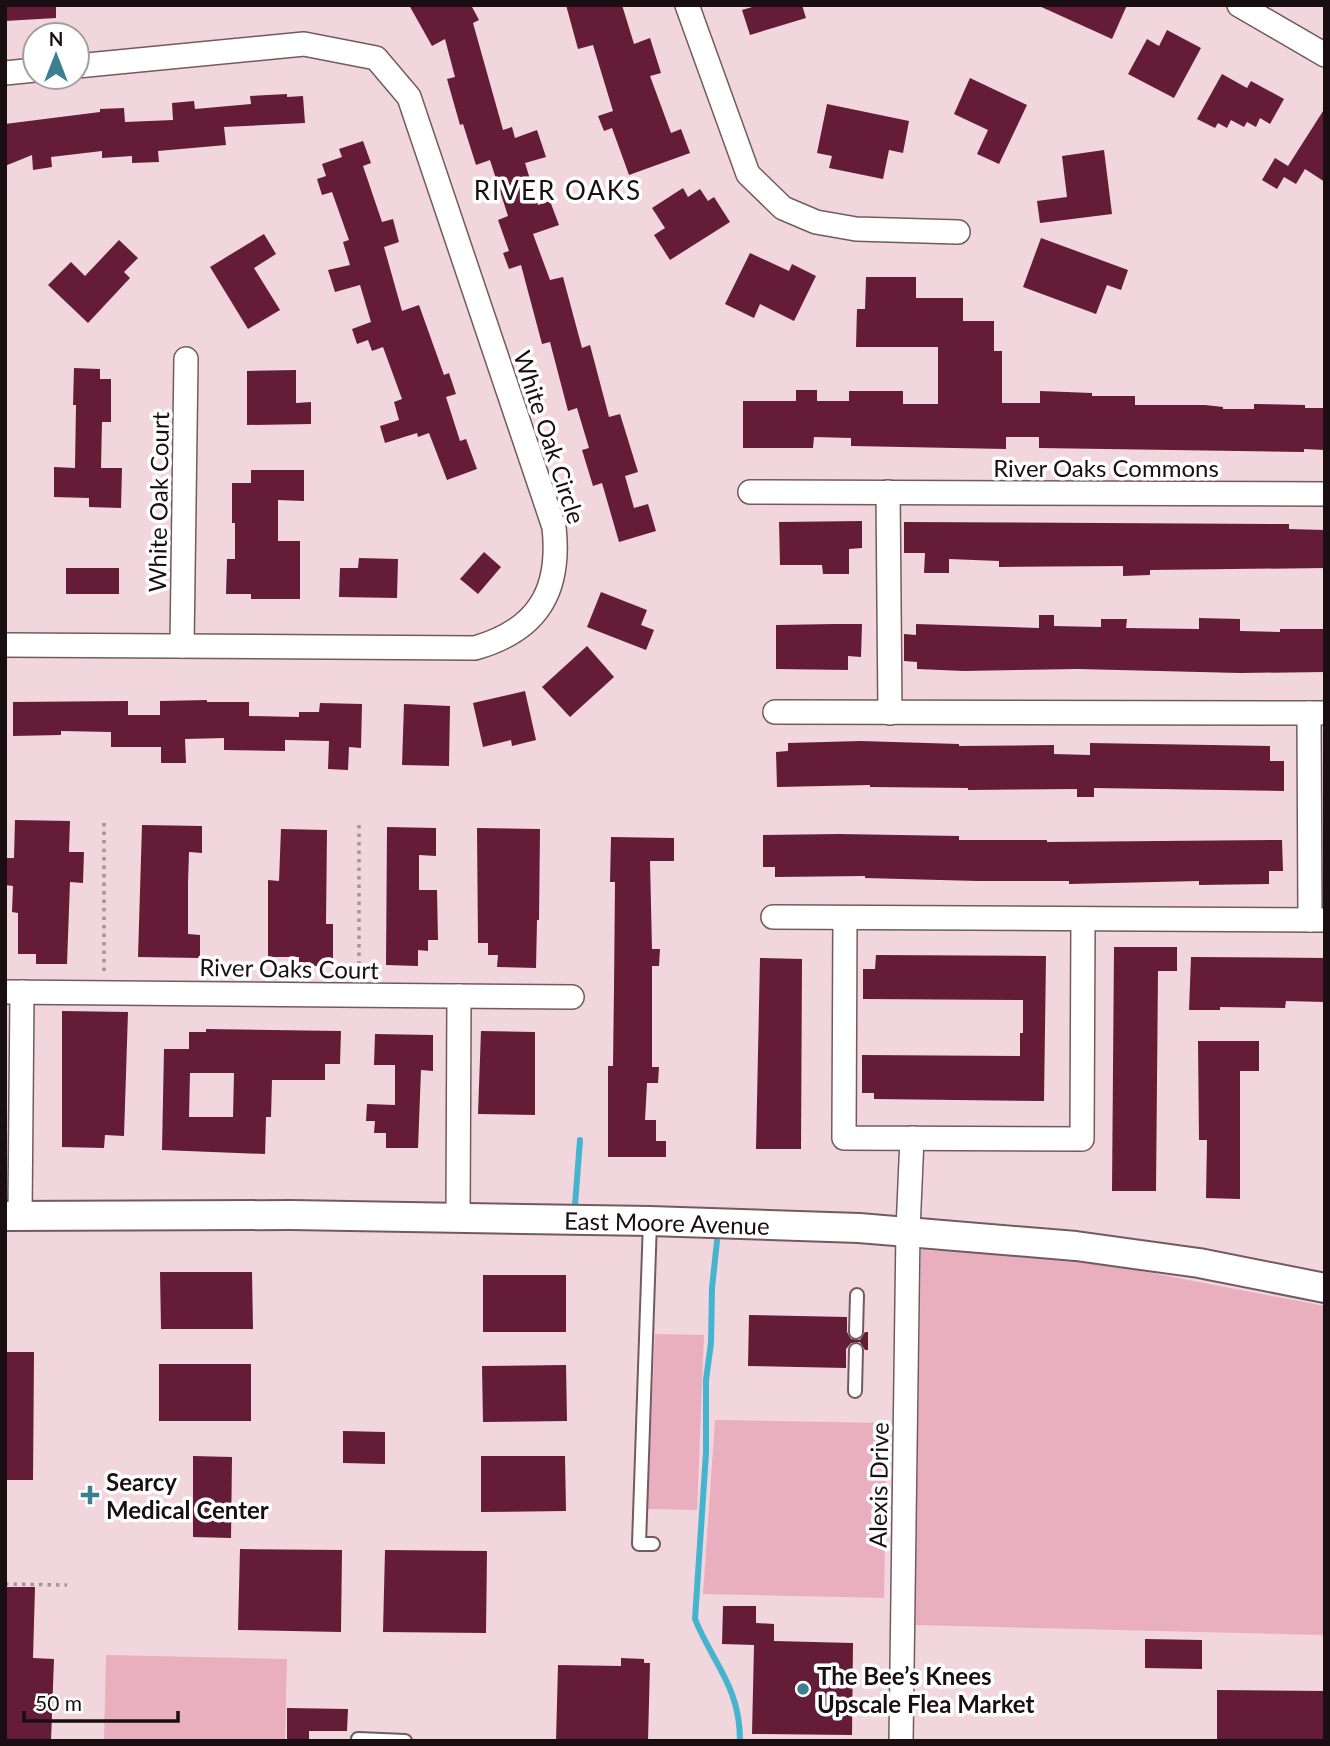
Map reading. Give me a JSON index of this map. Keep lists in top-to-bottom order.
{
  "streets": {
    "street": [
      "White Oak Circle",
      "River Oaks Commons",
      "White Oak Court",
      "River Oaks Court",
      "East Moore Avenue",
      "Alexis Drive"
    ]
  },
  "crossings": [
    ["White Oak Circle", "White Oak Court"],
    ["East Moore Avenue", "Alexis Drive"]
  ],
  "districts": ["RIVER OAKS"],
  "places": {
    "health": ["Searcy Medical Center"],
    "other": ["The Bee’s Knees Upscale Flea Market"]
  },
  "scale_bar": "50 m",
  "north": "top"
}
